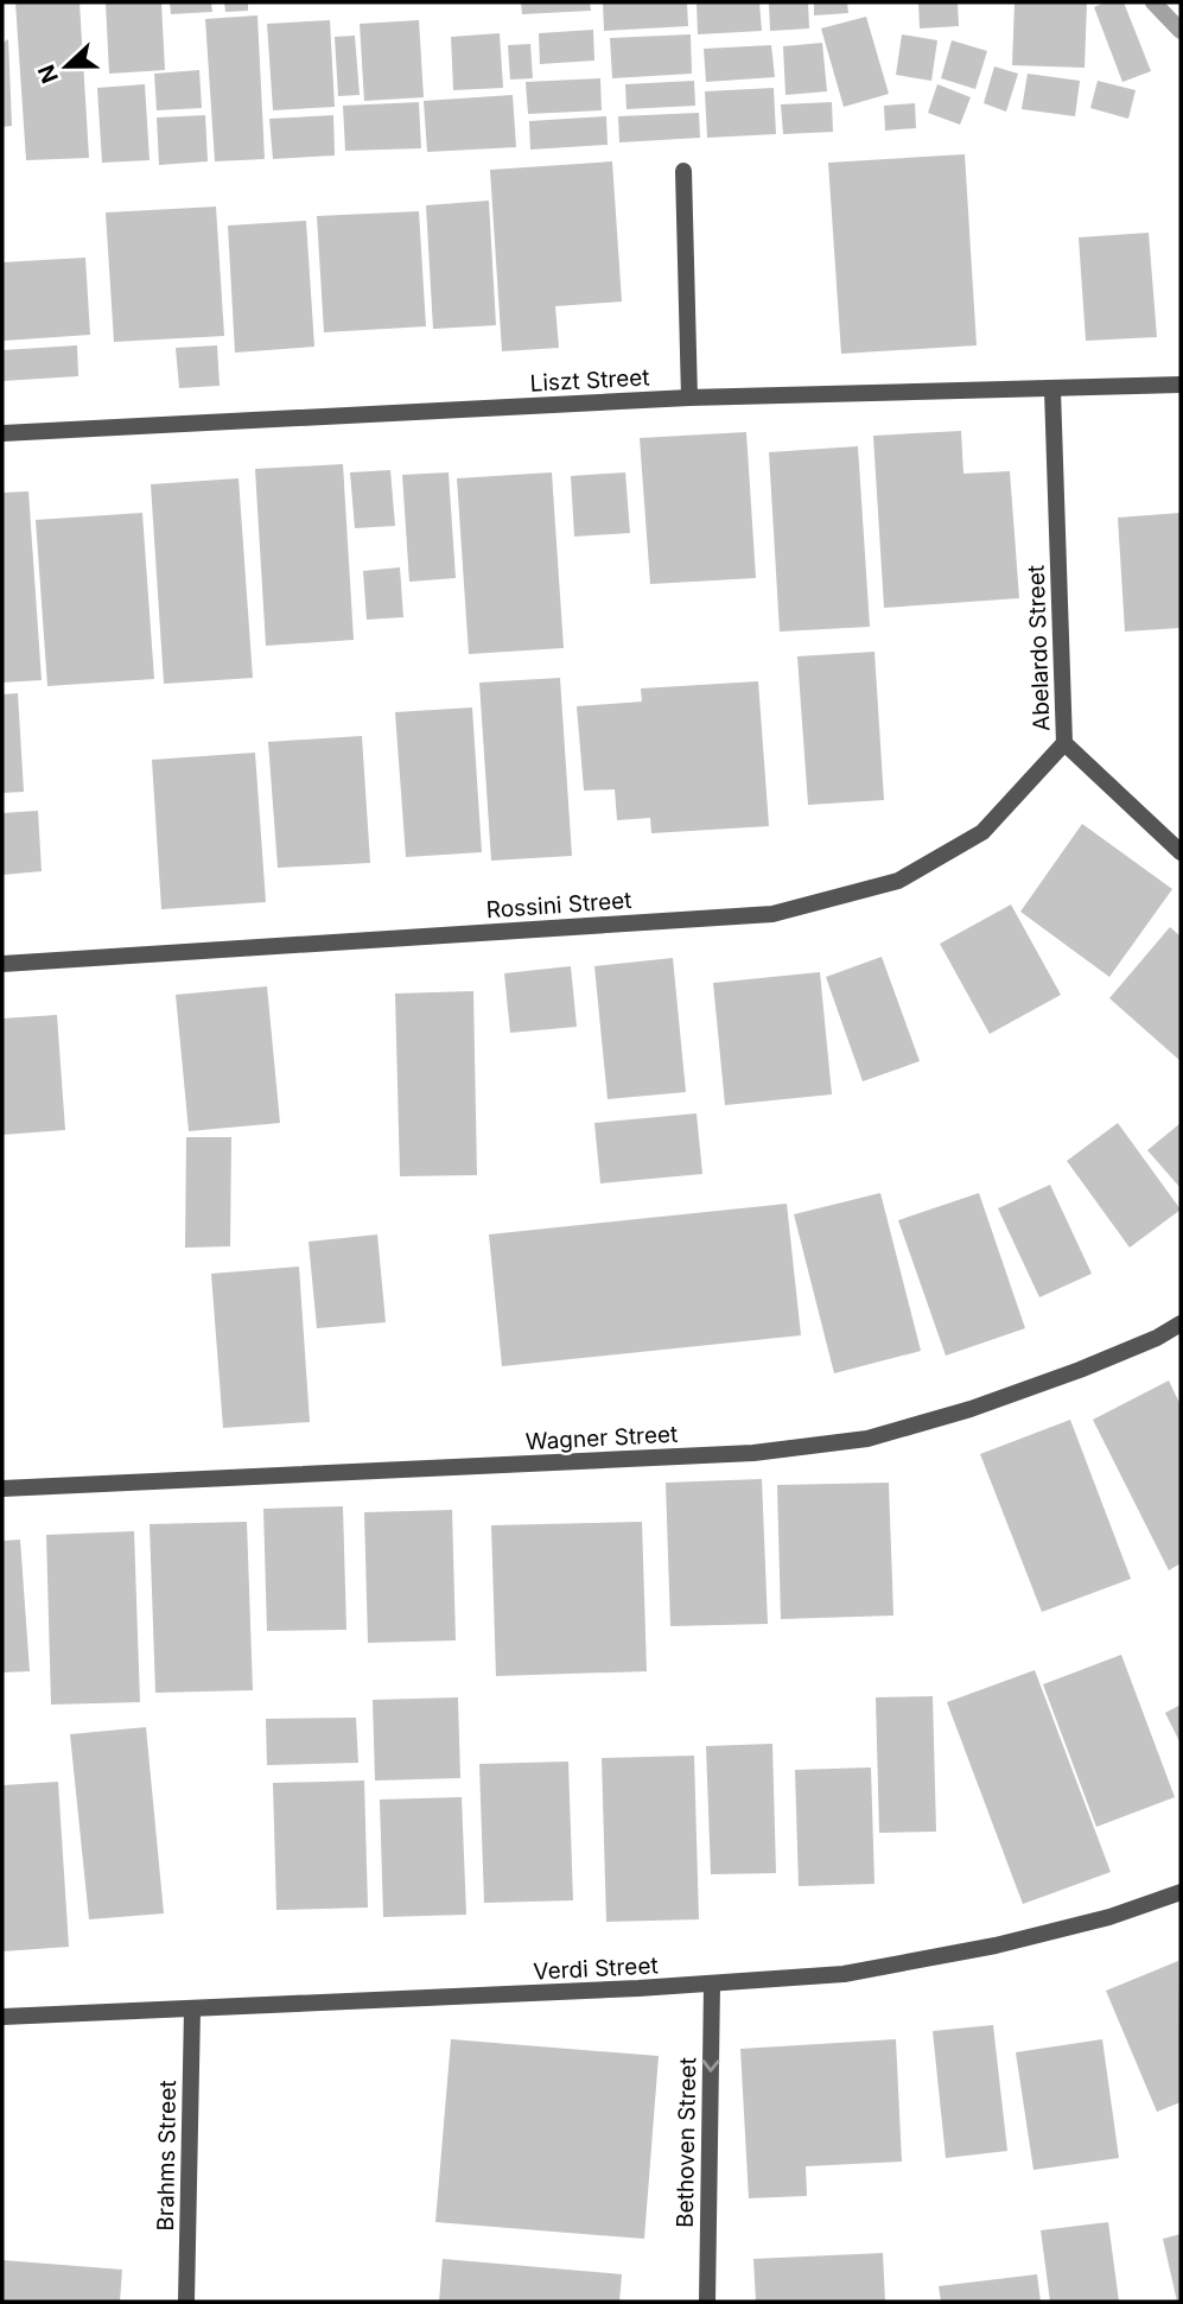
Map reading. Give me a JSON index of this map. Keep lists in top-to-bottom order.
{
  "streets": {
    "street": [
      "Liszt Street",
      "Abelardo Street",
      "Rossini Street",
      "Wagner Street",
      "Verdi Street",
      "Bethoven Street",
      "Brahms Street"
    ]
  },
  "crossings": [
    ["Liszt Street", "Abelardo Street"],
    ["Abelardo Street", "Rossini Street"],
    ["Verdi Street", "Bethoven Street"],
    ["Verdi Street", "Brahms Street"]
  ],
  "one_way": ["Bethoven Street"],
  "north": "left"
}
